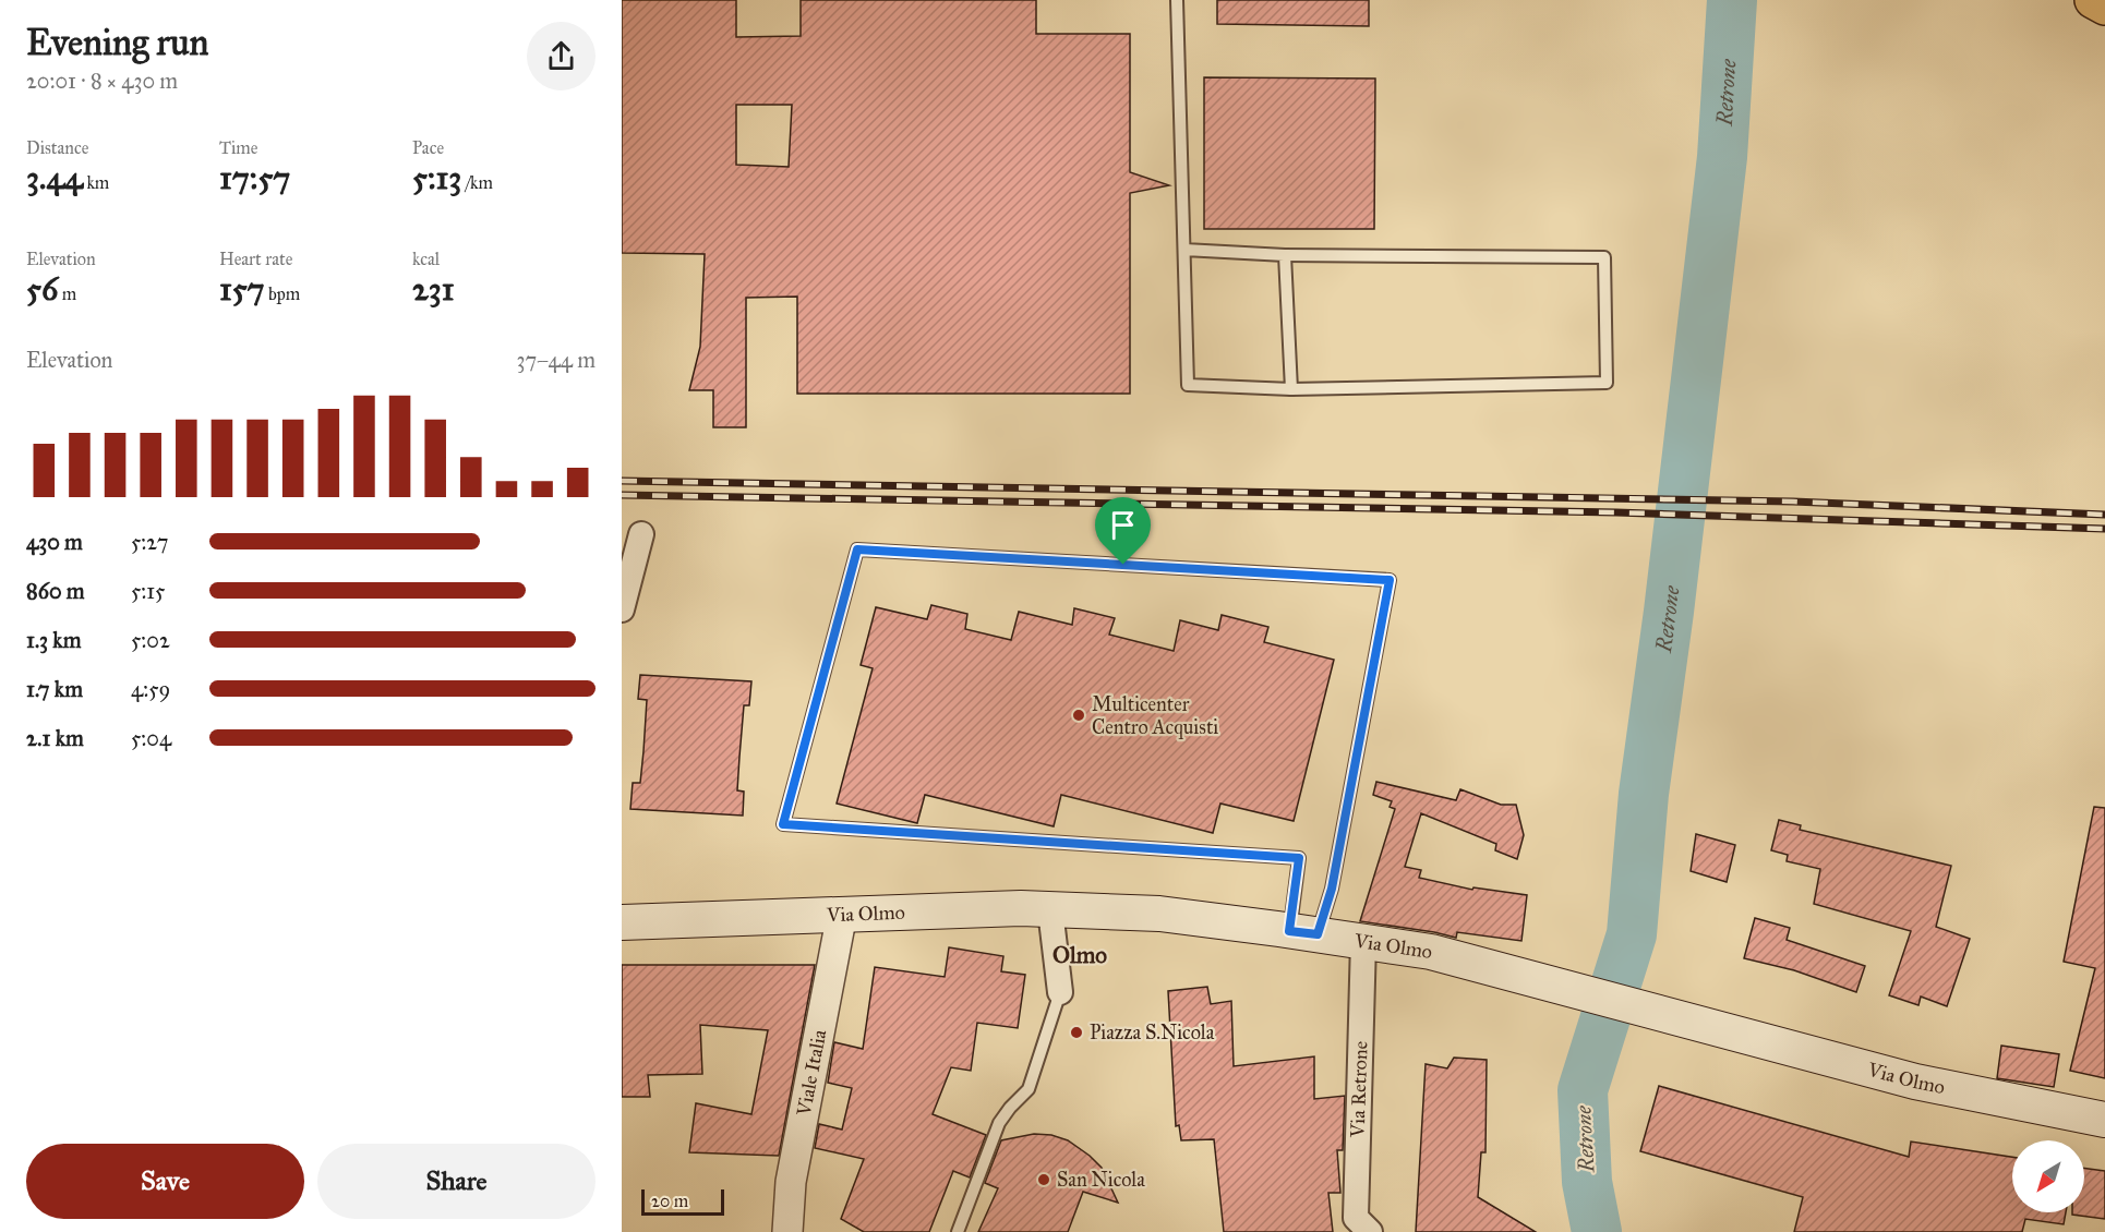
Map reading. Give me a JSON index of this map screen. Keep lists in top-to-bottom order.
{
  "streets": {
    "main road": ["Via Olmo"],
    "street": ["Viale Italia", "Via Retrone"]
  },
  "crossings": [
    ["Via Olmo", "Viale Italia"],
    ["Via Olmo", "Via Retrone"]
  ],
  "districts": ["Olmo"],
  "water": ["Retrone"],
  "places": ["Multicenter Centro Acquisti", "Piazza S.Nicola", "San Nicola"],
  "scale_bar": "20 m",
  "north": "bottom left",
  "page": {
    "heading": ["Evening run", "20:01 · 8 × 430 m"],
    "stats": [
      ["Distance", "3.44 km"],
      ["Time", "17:57"],
      ["Pace", "5:13 /km"],
      ["Elevation", "56 m"],
      ["Heart rate", "157 bpm"],
      ["kcal", "231"]
    ],
    "chart": ["Elevation", "37–44 m"],
    "list": [
      {
        "name": "430 m",
        "note": "5:27"
      },
      {
        "name": "860 m",
        "note": "5:15"
      },
      {
        "name": "1.3 km",
        "note": "5:02"
      },
      {
        "name": "1.7 km",
        "note": "4:59"
      },
      {
        "name": "2.1 km",
        "note": "5:04"
      }
    ],
    "buttons": ["Save", "Share"],
    "scale": "20 m"
  }
}
